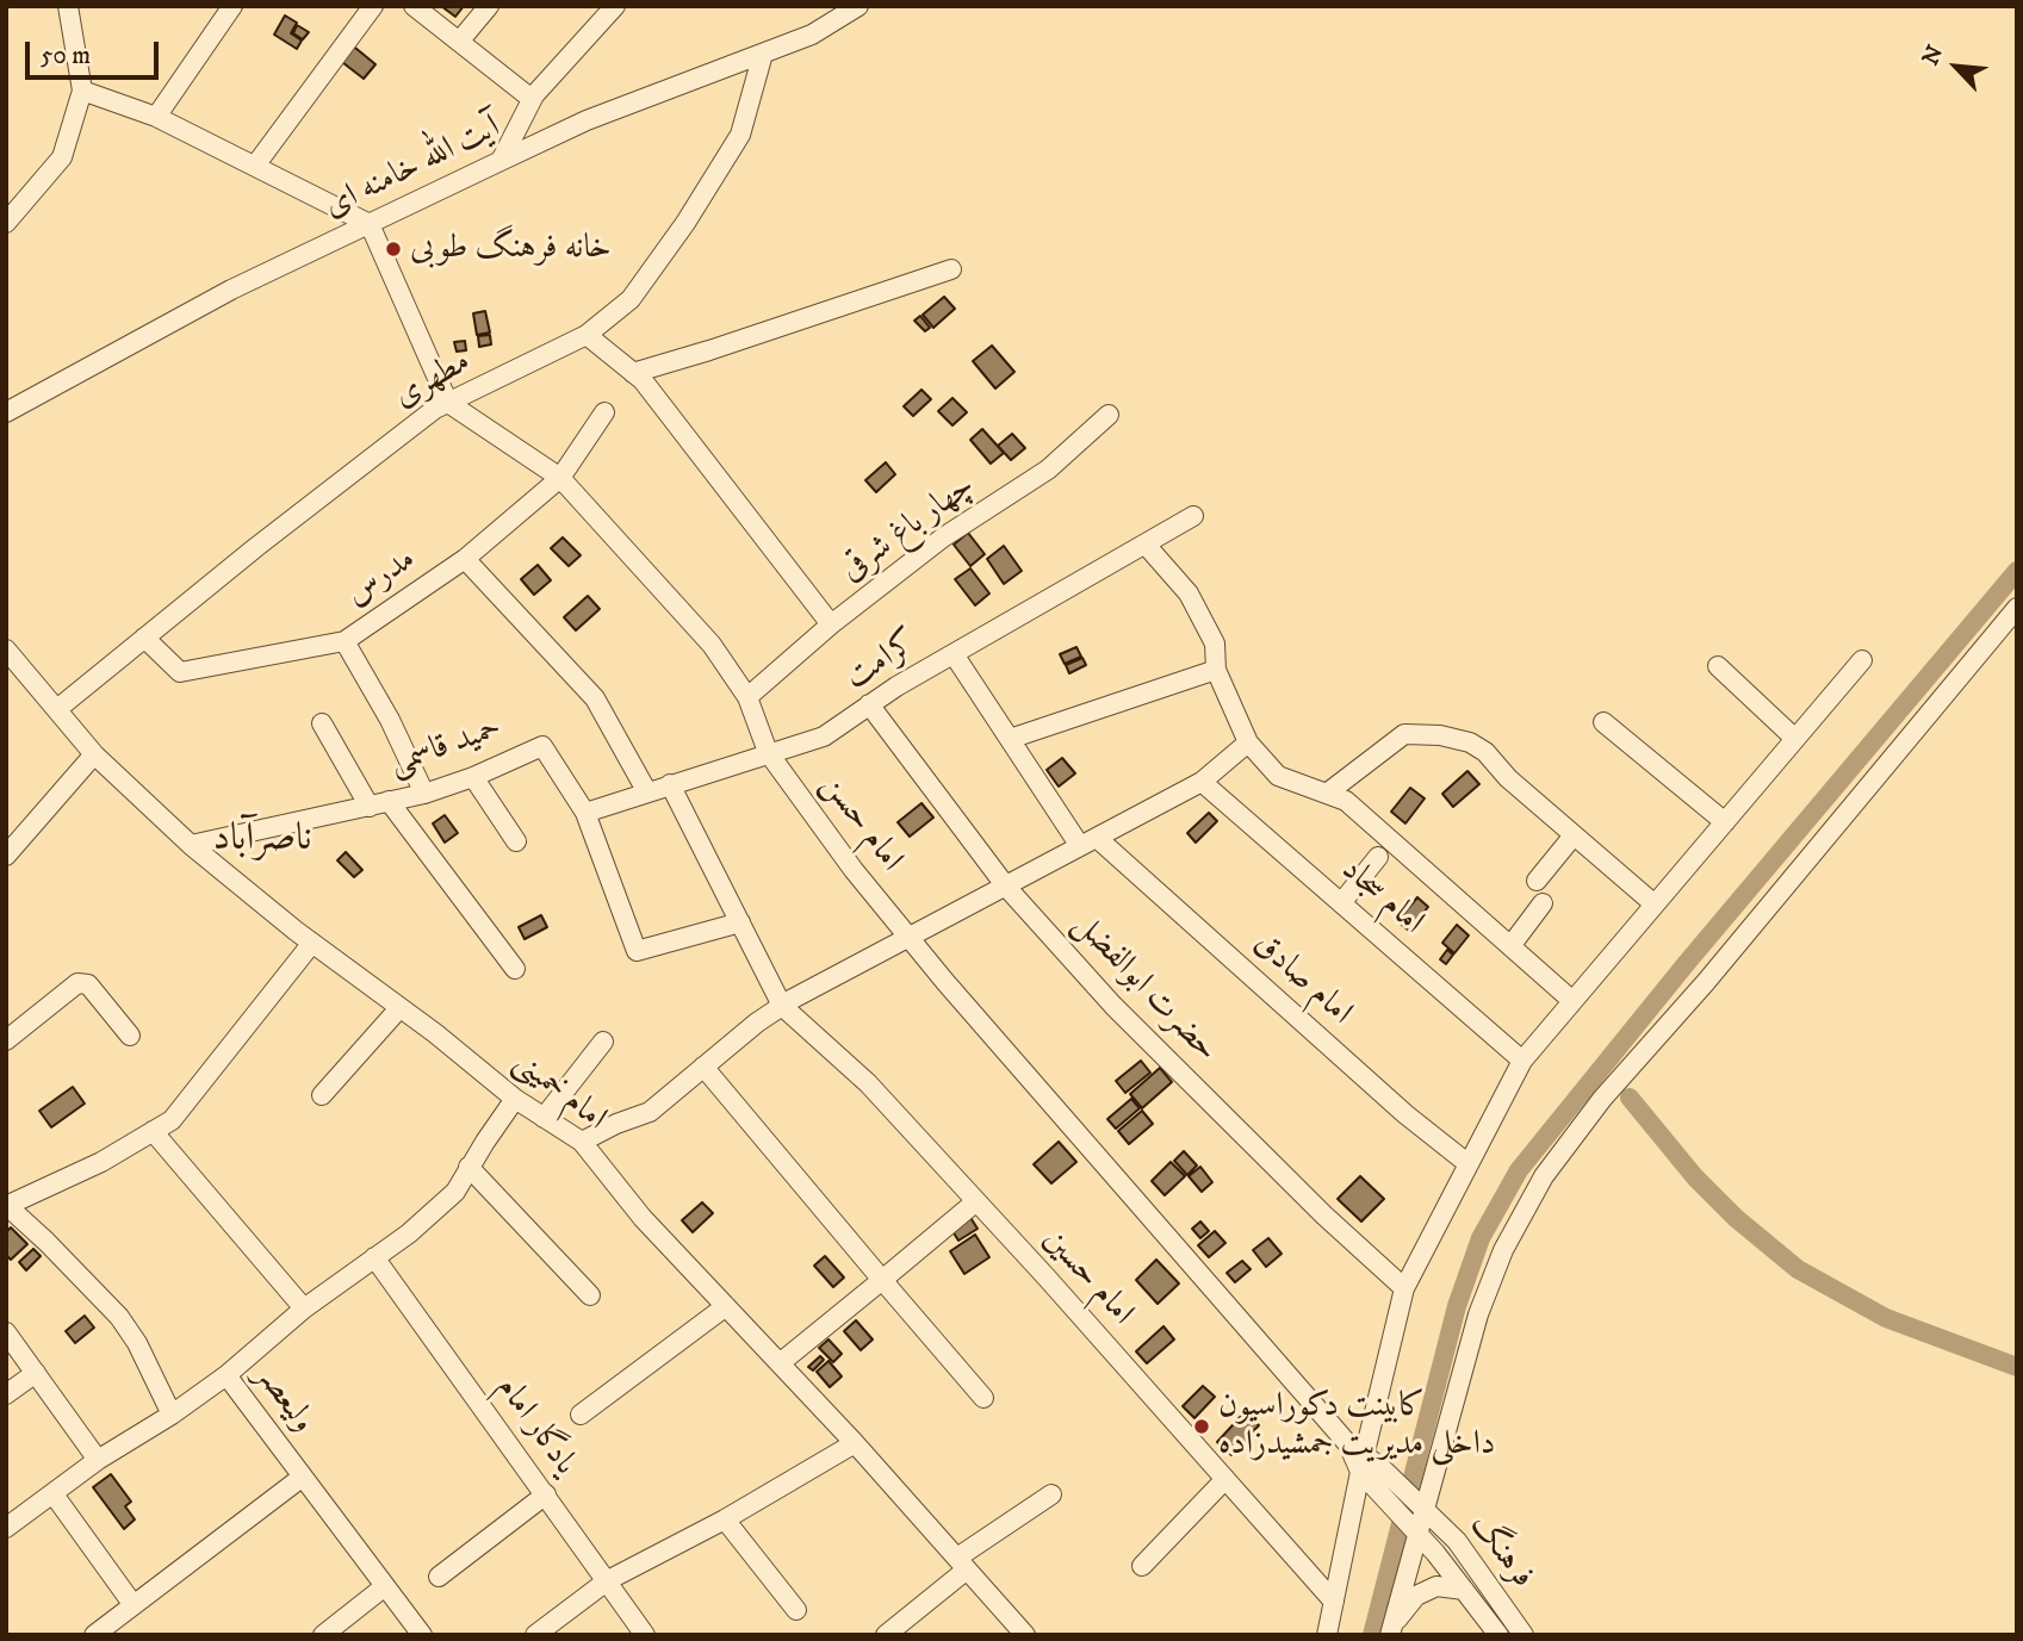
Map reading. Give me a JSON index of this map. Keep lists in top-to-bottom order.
{
  "streets": {
    "street": [
      "آیت الله خامنه ای",
      "مطهری",
      "چهار باغ شرقی",
      "مدرس",
      "کرامت",
      "حمید قاسمی",
      "امام حسن",
      "امام سجاد",
      "امام صادق",
      "حضرت ابوالفضل",
      "امام خمینی",
      "امام حسین",
      "ولیعصر",
      "یادگار امام",
      "فرهنگ"
    ]
  },
  "crossings": [
    ["آیت الله خامنه ای", "مطهری"],
    ["مطهری", "مدرس"],
    ["مطهری", "امام حسن"],
    ["مطهری", "امام خمینی"],
    ["چهار باغ شرقی", "امام حسن"],
    ["مدرس", "امام حسن"],
    ["کرامت", "حمید قاسمی"],
    ["کرامت", "امام حسن"],
    ["کرامت", "امام صادق"],
    ["کرامت", "حضرت ابوالفضل"],
    ["حمید قاسمی", "امام خمینی"],
    ["امام حسن", "فرهنگ"]
  ],
  "districts": ["ناصرآباد"],
  "places": ["خانه فرهنگ طوبی", "کابینت دکوراسیون داخلی مدیریت جمشیدزاده"],
  "scale_bar": "50 m",
  "north": "top left"
}
